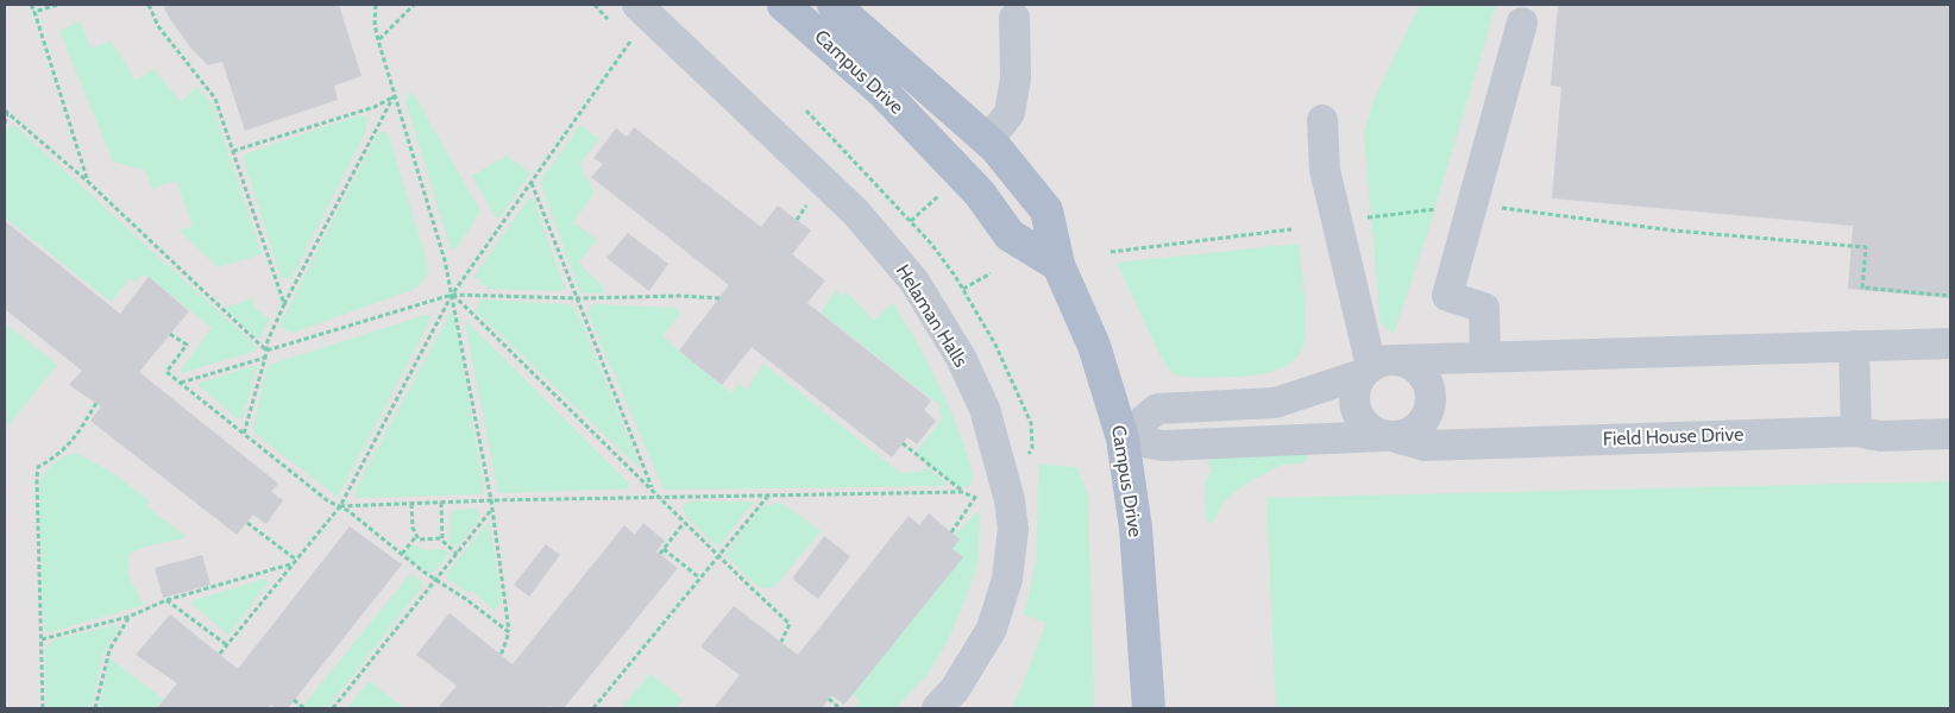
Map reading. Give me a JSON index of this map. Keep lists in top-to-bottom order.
{
  "streets": {
    "main road": ["Campus Drive"],
    "lane": ["Helaman Halls", "Field House Drive"]
  },
  "crossings": [
    ["Campus Drive", "Field House Drive"]
  ]
}
